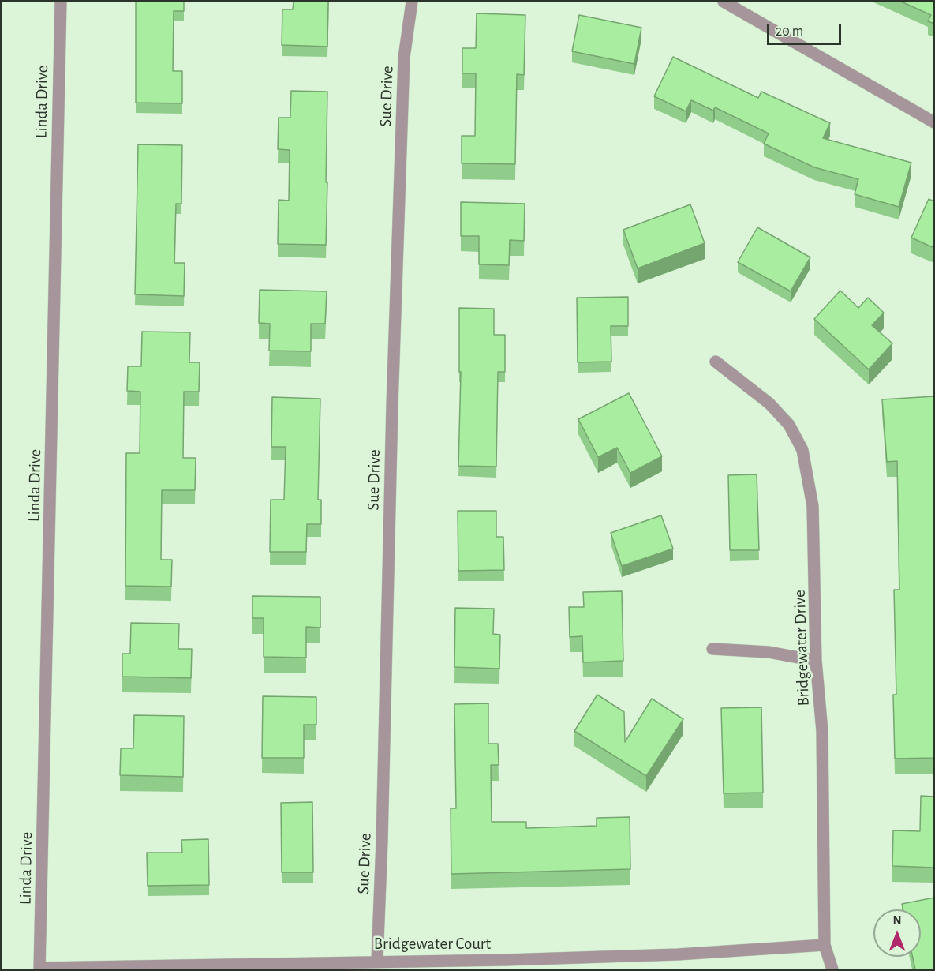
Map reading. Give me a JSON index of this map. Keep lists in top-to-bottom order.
{
  "streets": {
    "street": [
      "Sue Drive",
      "Linda Drive",
      "Bridgewater Drive",
      "Bridgewater Court"
    ]
  },
  "crossings": [
    ["Sue Drive", "Bridgewater Court"],
    ["Linda Drive", "Bridgewater Court"],
    ["Bridgewater Drive", "Bridgewater Court"]
  ],
  "scale_bar": "20 m",
  "north": "top"
}
